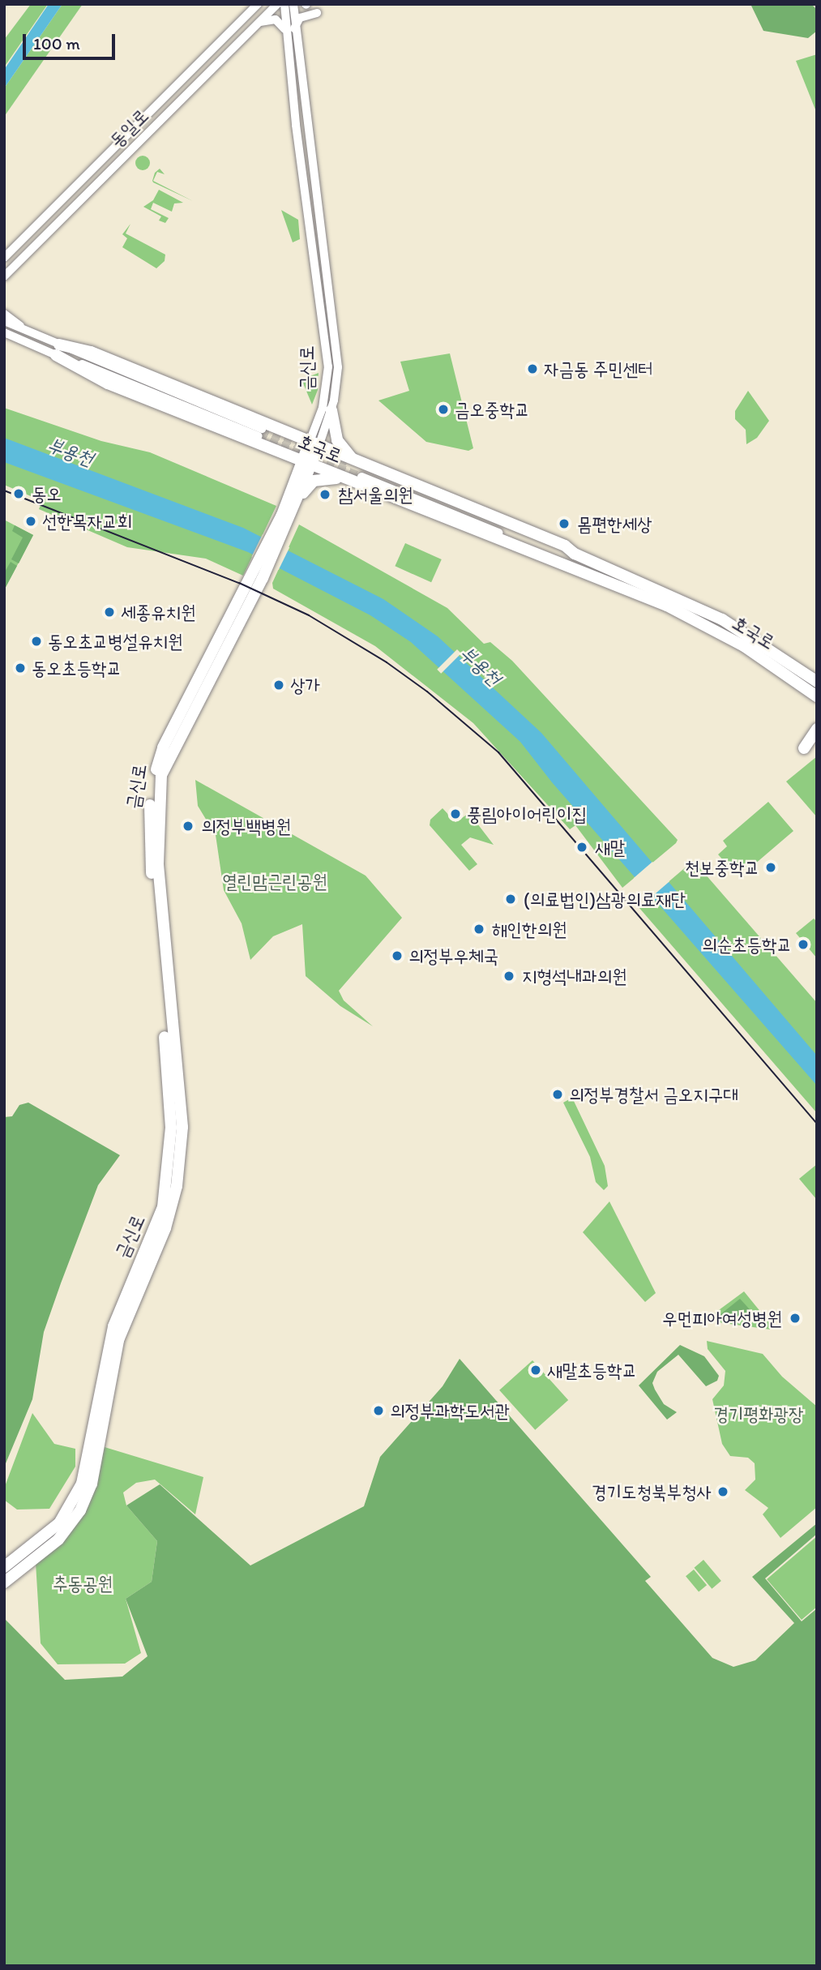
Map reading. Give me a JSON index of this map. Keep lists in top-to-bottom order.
{
  "streets": {
    "main road": ["금신로", "호국로"],
    "street": ["동일로"]
  },
  "crossings": [
    ["금신로", "호국로"]
  ],
  "water": ["부용천"],
  "parks": ["열린맘근린공원", "경기평화광장", "추동공원"],
  "places": [
    "자금동 주민센터",
    "금오중학교",
    "동오",
    "참서울의원",
    "선한목자교회",
    "몸편한세상",
    "세종유치원",
    "동오초교병설유치원",
    "동오초등학교",
    "상가",
    "풍림아이어린이집",
    "의정부백병원",
    "새말",
    "천보중학교",
    "(의료법인)삼광의료재단",
    "해인한의원",
    "의순초등학교",
    "의정부우체국",
    "지형석내과의원",
    "의정부경찰서 금오지구대",
    "우먼피아여성병원",
    "새말초등학교",
    "의정부과학도서관",
    "경기도청북부청사"
  ],
  "scale_bar": "100 m"
}
